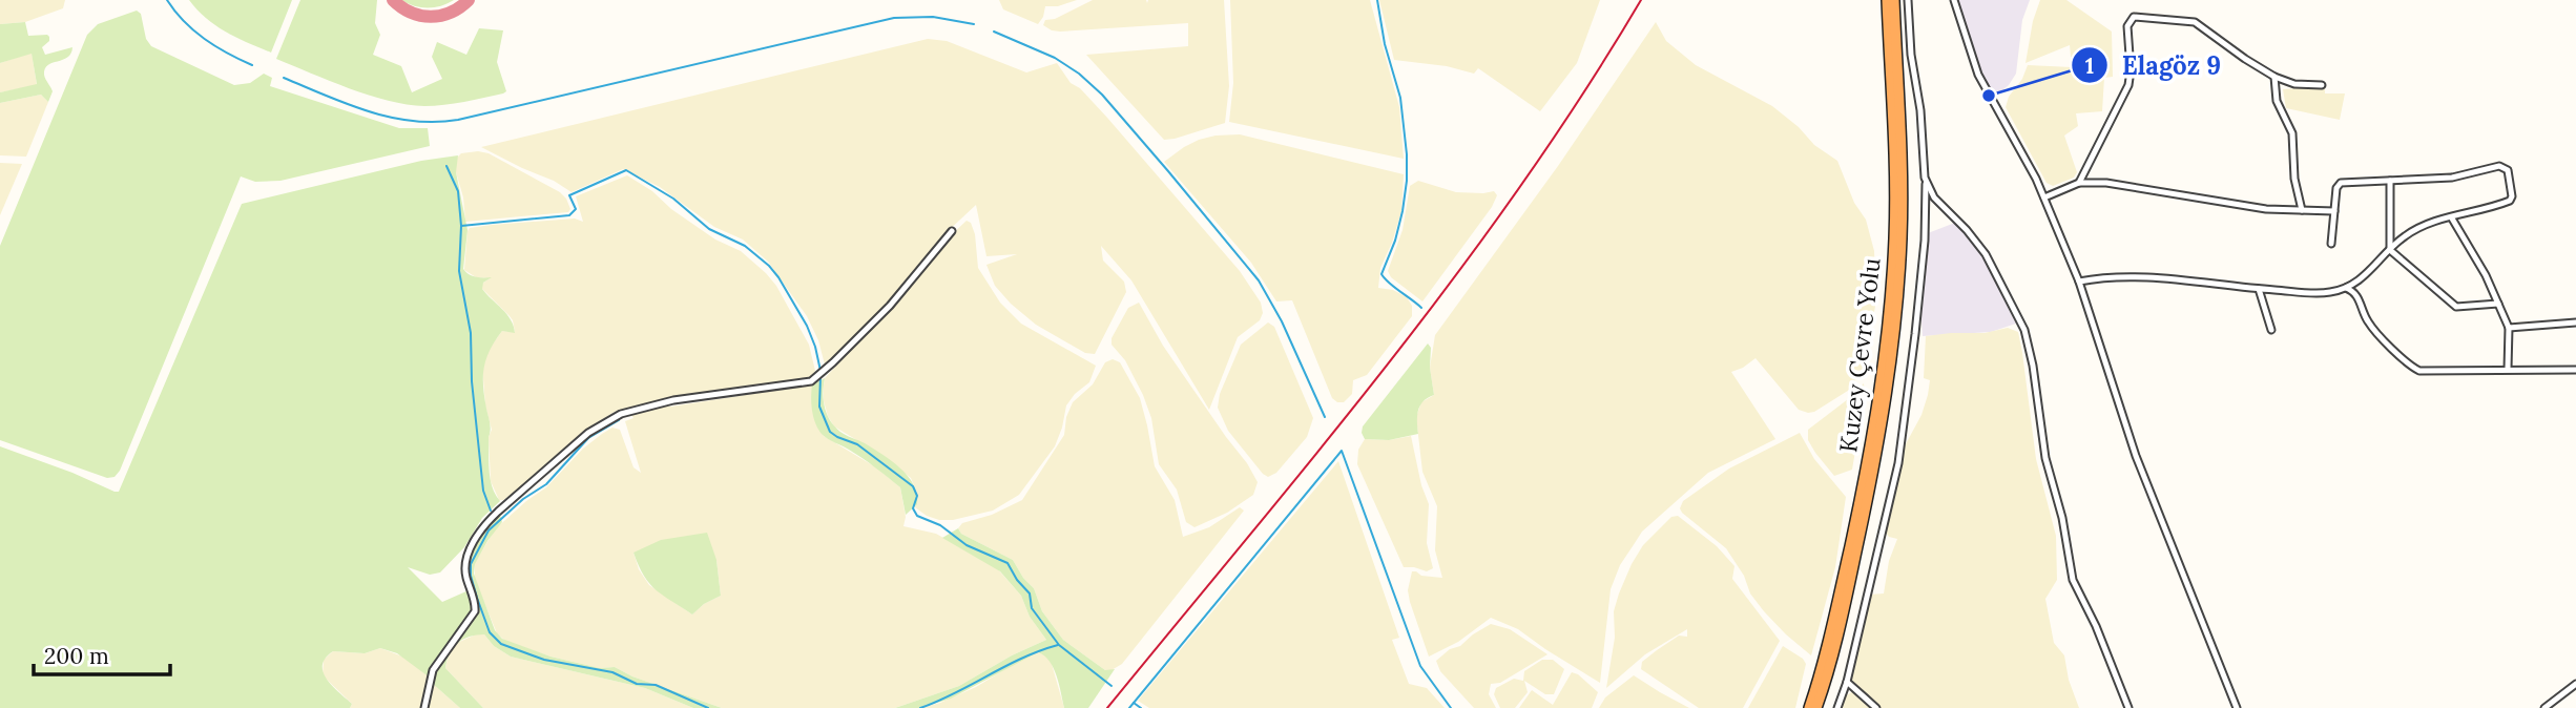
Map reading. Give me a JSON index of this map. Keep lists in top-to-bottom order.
{
  "streets": {
    "highway": ["Kuzey Çevre Yolu"]
  },
  "places": ["Elagöz 9"],
  "scale_bar": "200 m"
}
